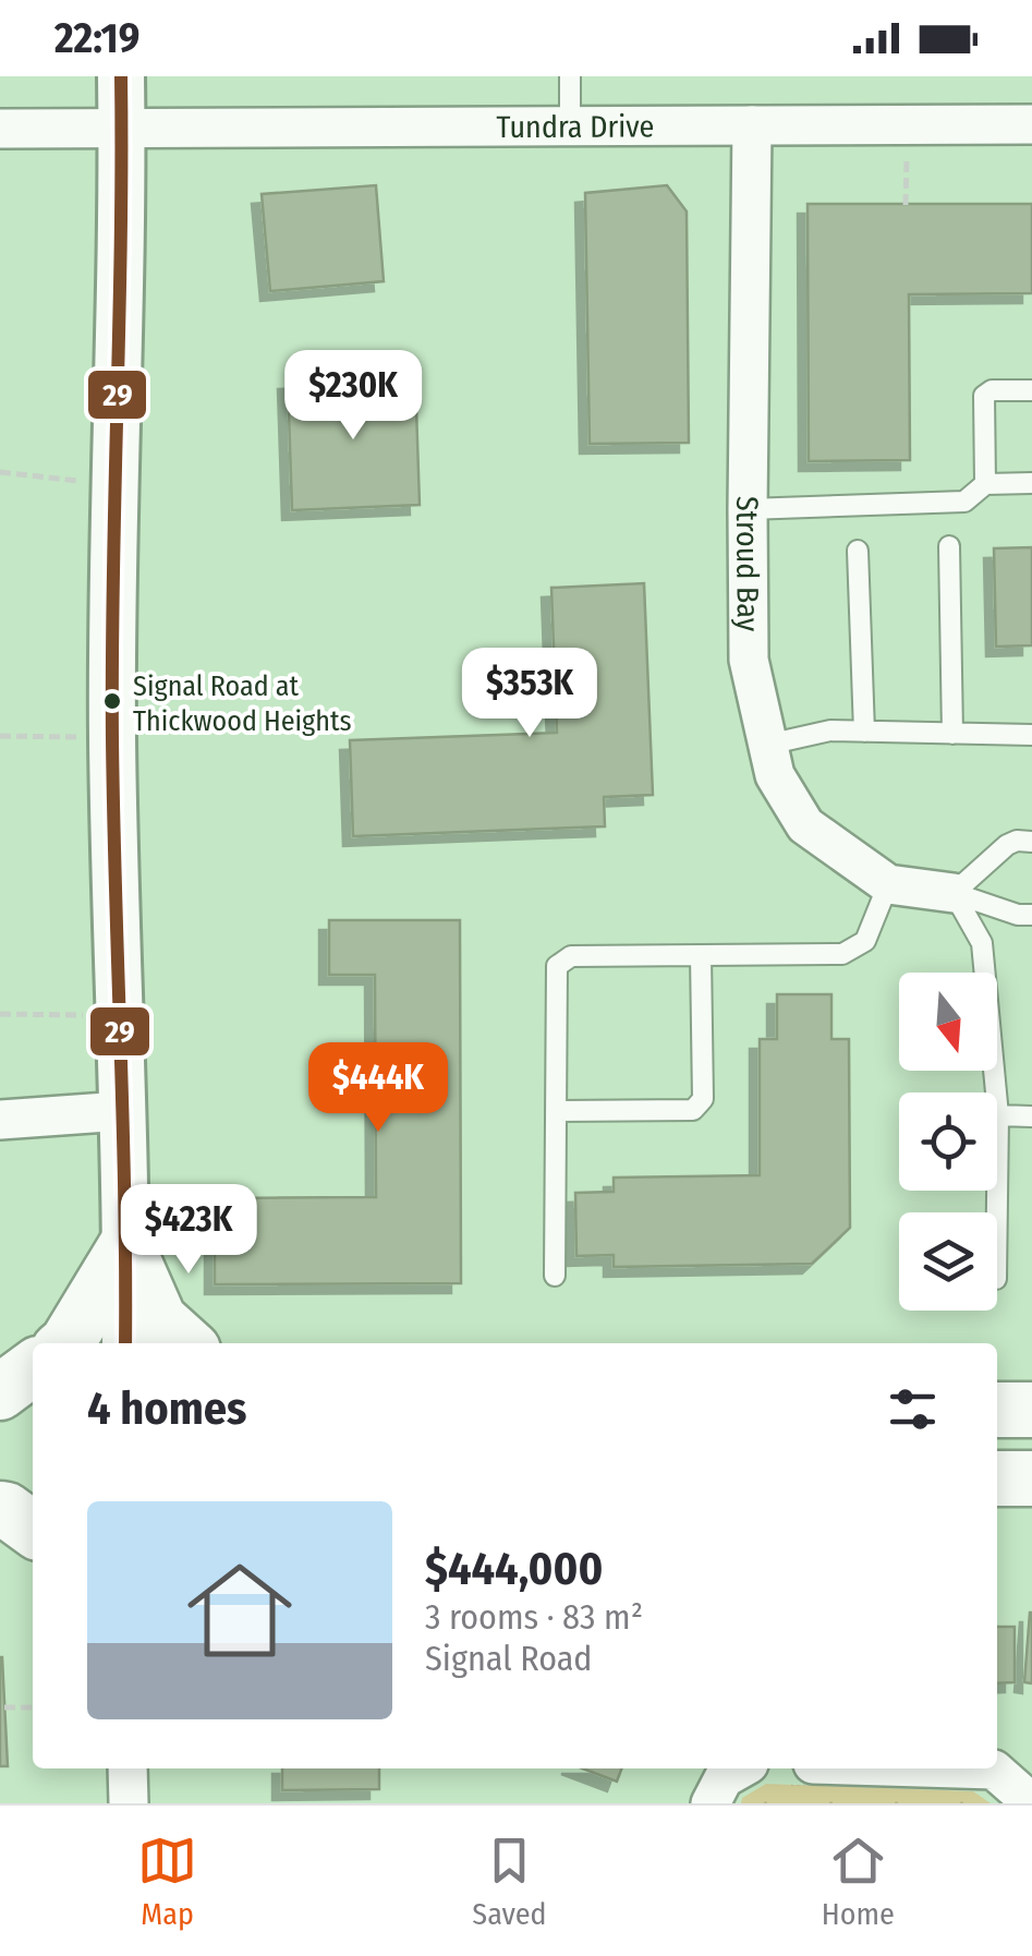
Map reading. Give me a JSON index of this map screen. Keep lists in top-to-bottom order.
{
  "streets": {
    "street": ["Tundra Drive", "Stroud Bay"]
  },
  "crossings": [
    ["Tundra Drive", "Stroud Bay"]
  ],
  "places": ["Signal Road at Thickwood Heights"],
  "lines": ["transit line 29"],
  "north": "bottom",
  "page": {
    "status": "22:19",
    "price": [
      "$230K",
      "$353K",
      "$444K",
      "$423K"
    ],
    "heading": "4 homes",
    "list": [
      {
        "name": "$444,000",
        "note": "3 rooms · 83 m² · Signal Road"
      }
    ],
    "tabs": ["Map", "Saved", "Home"]
  }
}
